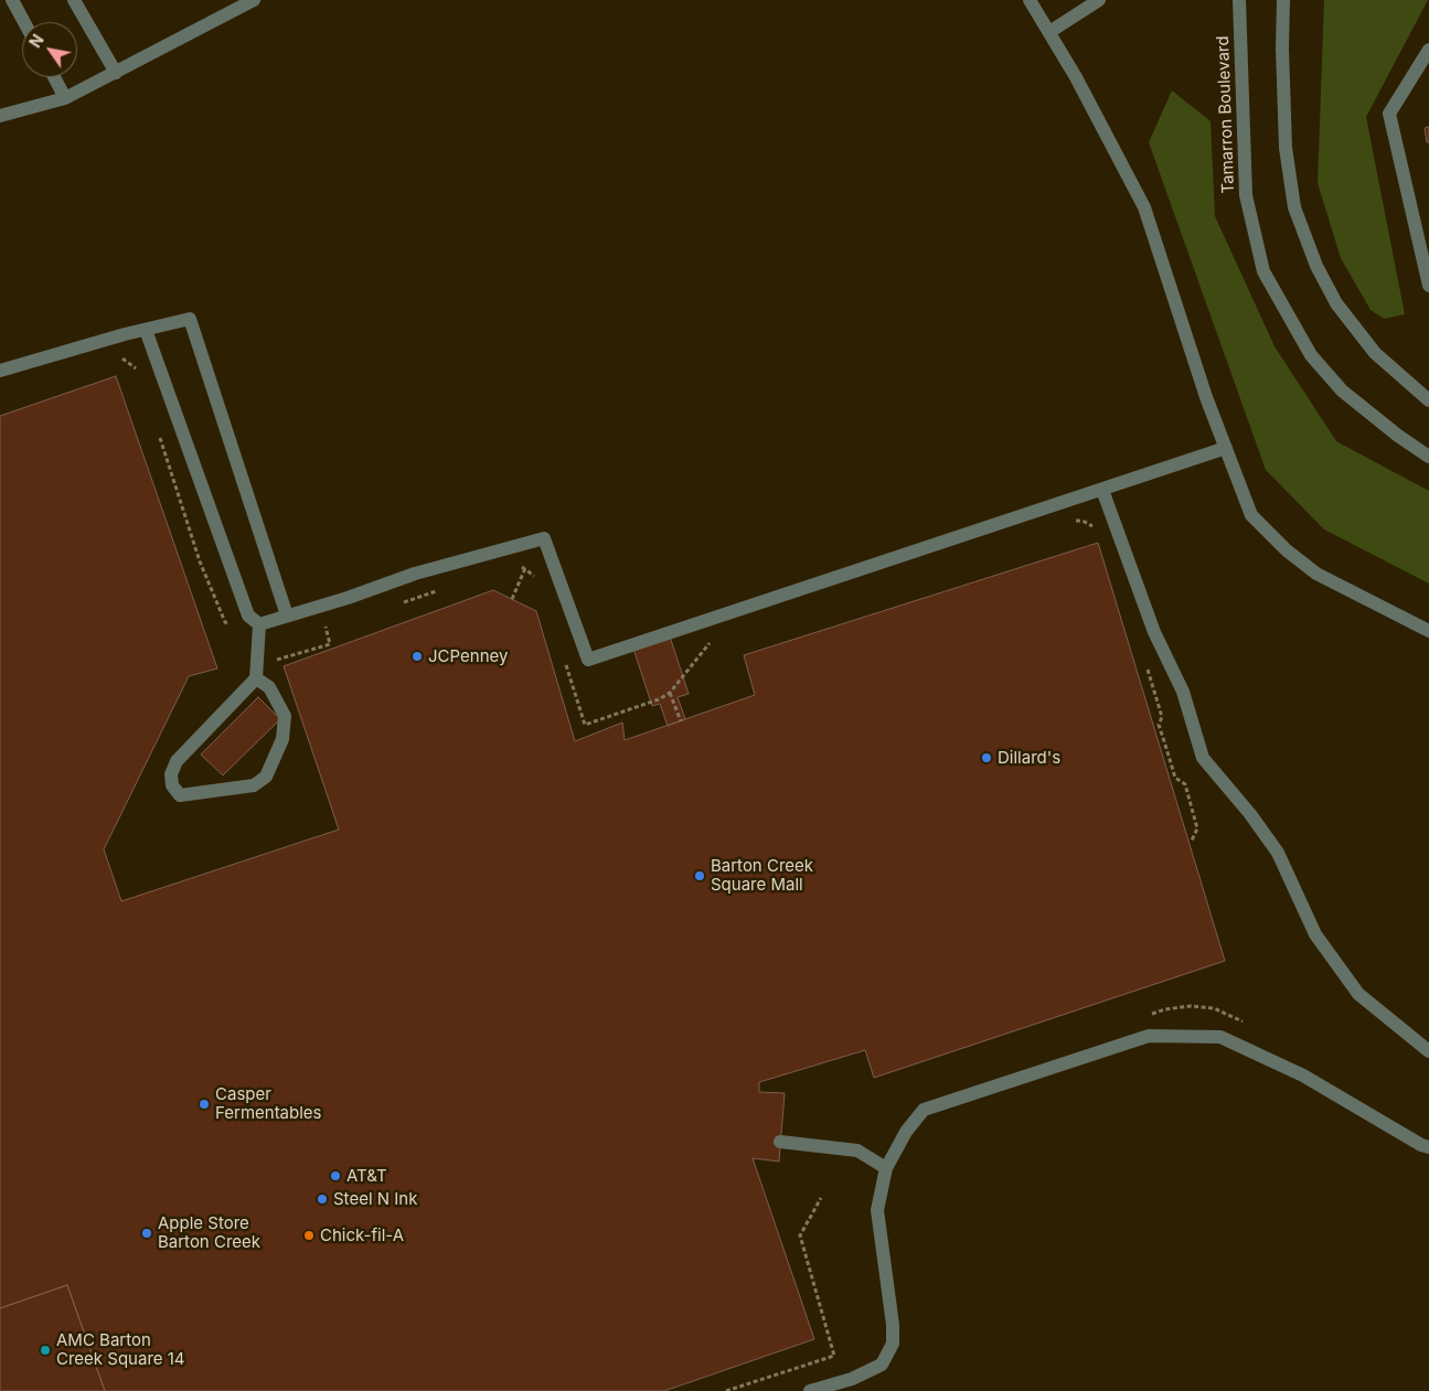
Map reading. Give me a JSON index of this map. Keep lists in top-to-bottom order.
{
  "streets": {
    "street": ["Tamarron Boulevard"]
  },
  "places": [
    "JCPenney",
    "Dillard's",
    "Barton Creek Square Mall",
    "Casper Fermentables",
    "AT&T",
    "Steel N Ink",
    "Apple Store Barton Creek",
    "Chick-fil-A",
    "AMC Barton Creek Square 14"
  ],
  "north": "top left"
}
